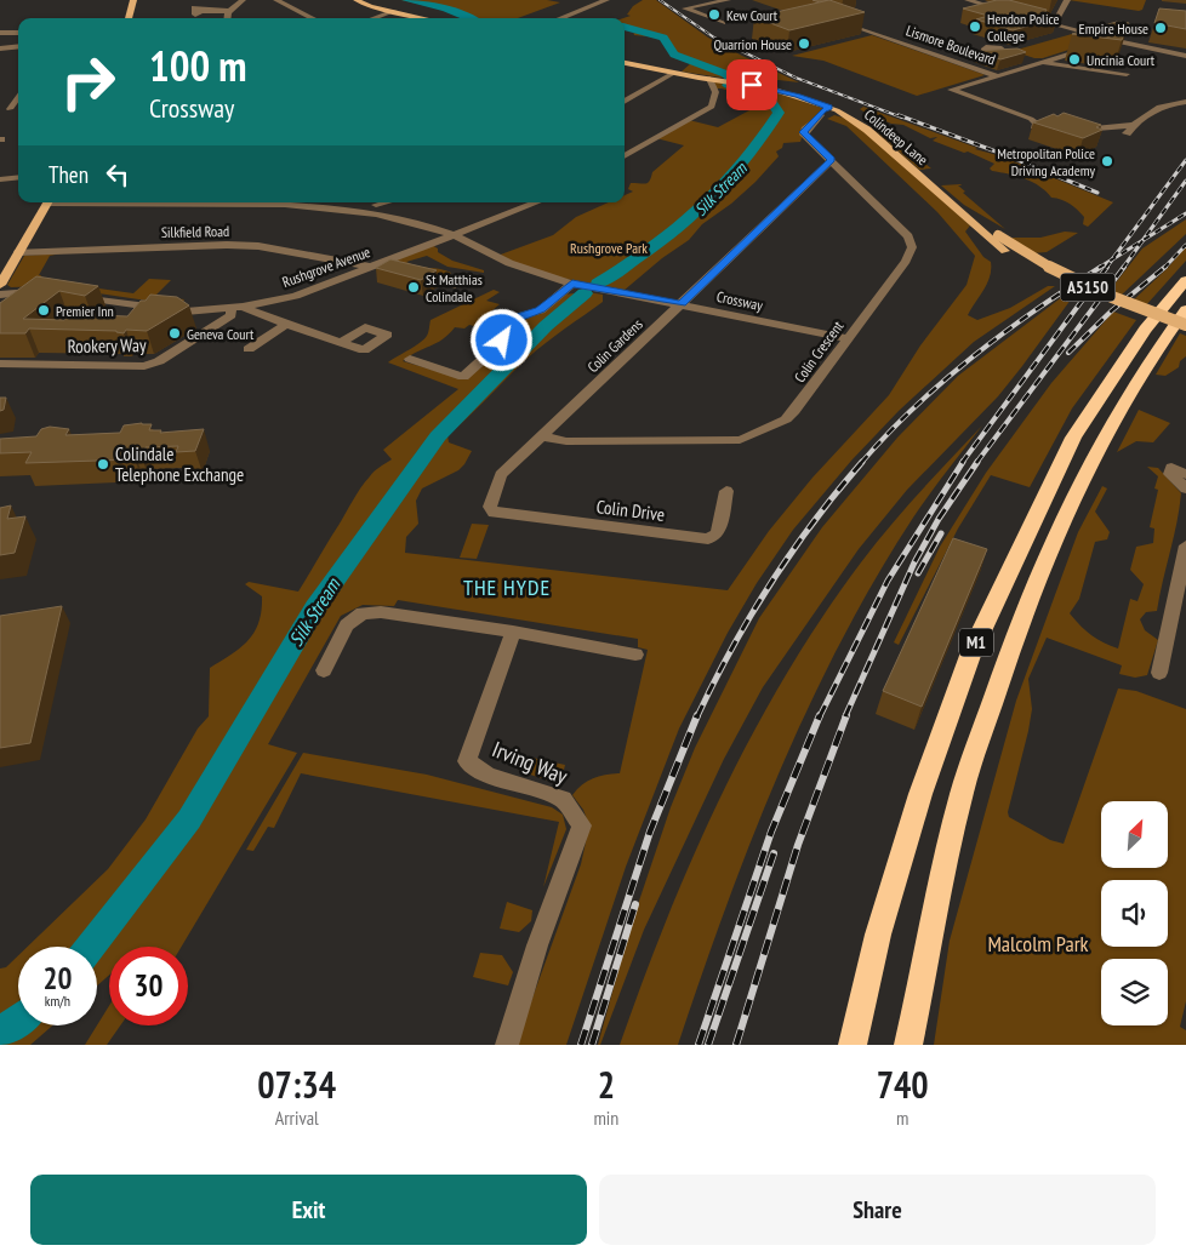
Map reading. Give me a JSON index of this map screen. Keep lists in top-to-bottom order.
{
  "streets": {
    "highway": ["M1"],
    "main road": ["Colindeep Lane", "A5150"],
    "street": [
      "Lismore Boulevard",
      "Silkfield Road",
      "Rushgrove Avenue",
      "Crossway",
      "Rookery Way",
      "Colin Gardens",
      "Colin Crescent",
      "Colin Drive",
      "Irving Way"
    ]
  },
  "crossings": [
    ["Colindeep Lane", "Colin Crescent"],
    ["Silkfield Road", "Rushgrove Avenue"],
    ["Rushgrove Avenue", "Crossway"],
    ["Rushgrove Avenue", "Rookery Way"],
    ["Crossway", "Colin Gardens"],
    ["Crossway", "Colin Crescent"],
    ["Colin Gardens", "Colin Crescent"],
    ["Colin Gardens", "Colin Drive"]
  ],
  "districts": ["THE HYDE"],
  "water": ["Silk Stream"],
  "parks": ["Rushgrove Park", "Malcolm Park"],
  "places": [
    "Kew Court",
    "Hendon Police College",
    "Empire House",
    "Quarrion House",
    "Uncinia Court",
    "Metropolitan Police Driving Academy",
    "St Matthias Colindale",
    "Premier Inn",
    "Geneva Court",
    "Colindale Telephone Exchange"
  ],
  "north": "top right",
  "page": {
    "turn": ["100 m", "Crossway"],
    "then": "Then",
    "speed": "20 km/h",
    "limit": "30",
    "eta": [
      "07:34",
      "Arrival",
      "2",
      "min",
      "740",
      "m"
    ],
    "buttons": ["Exit", "Share"]
  }
}
